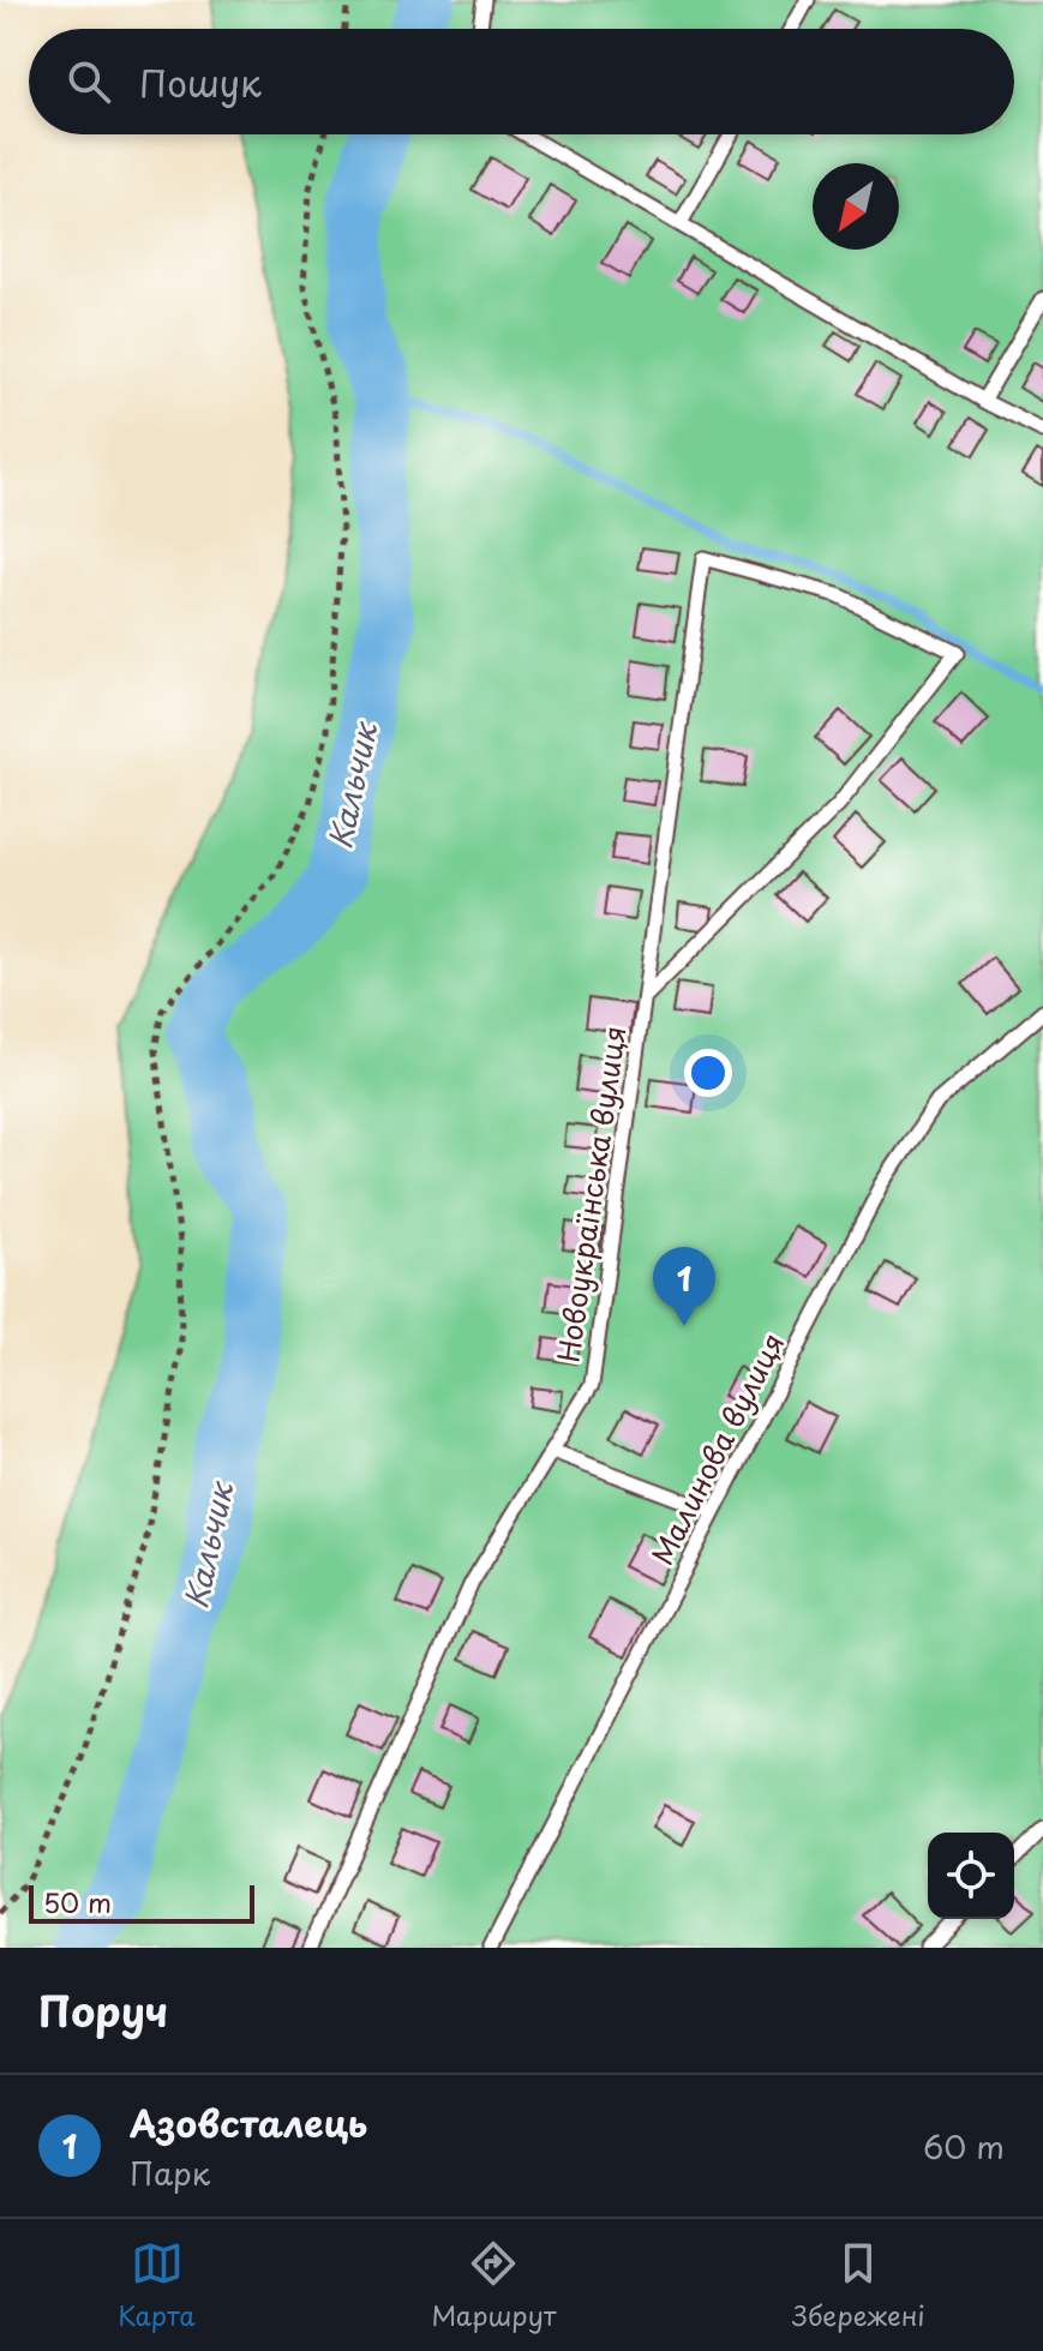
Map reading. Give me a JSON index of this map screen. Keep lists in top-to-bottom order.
{
  "streets": {
    "lane": ["Новоукраїнська вулиця", "Малинова вулиця"]
  },
  "water": ["Кальчик"],
  "scale_bar": "50 m",
  "north": "bottom left",
  "page": {
    "search": "Пошук",
    "pins": "1",
    "scale": "50 m",
    "heading": "Поруч",
    "list": [
      {
        "mark": "1",
        "name": "Азовсталець",
        "note": "Парк",
        "value": "60 m"
      }
    ],
    "nav": ["Карта", "Маршрут", "Збережені"]
  }
}
